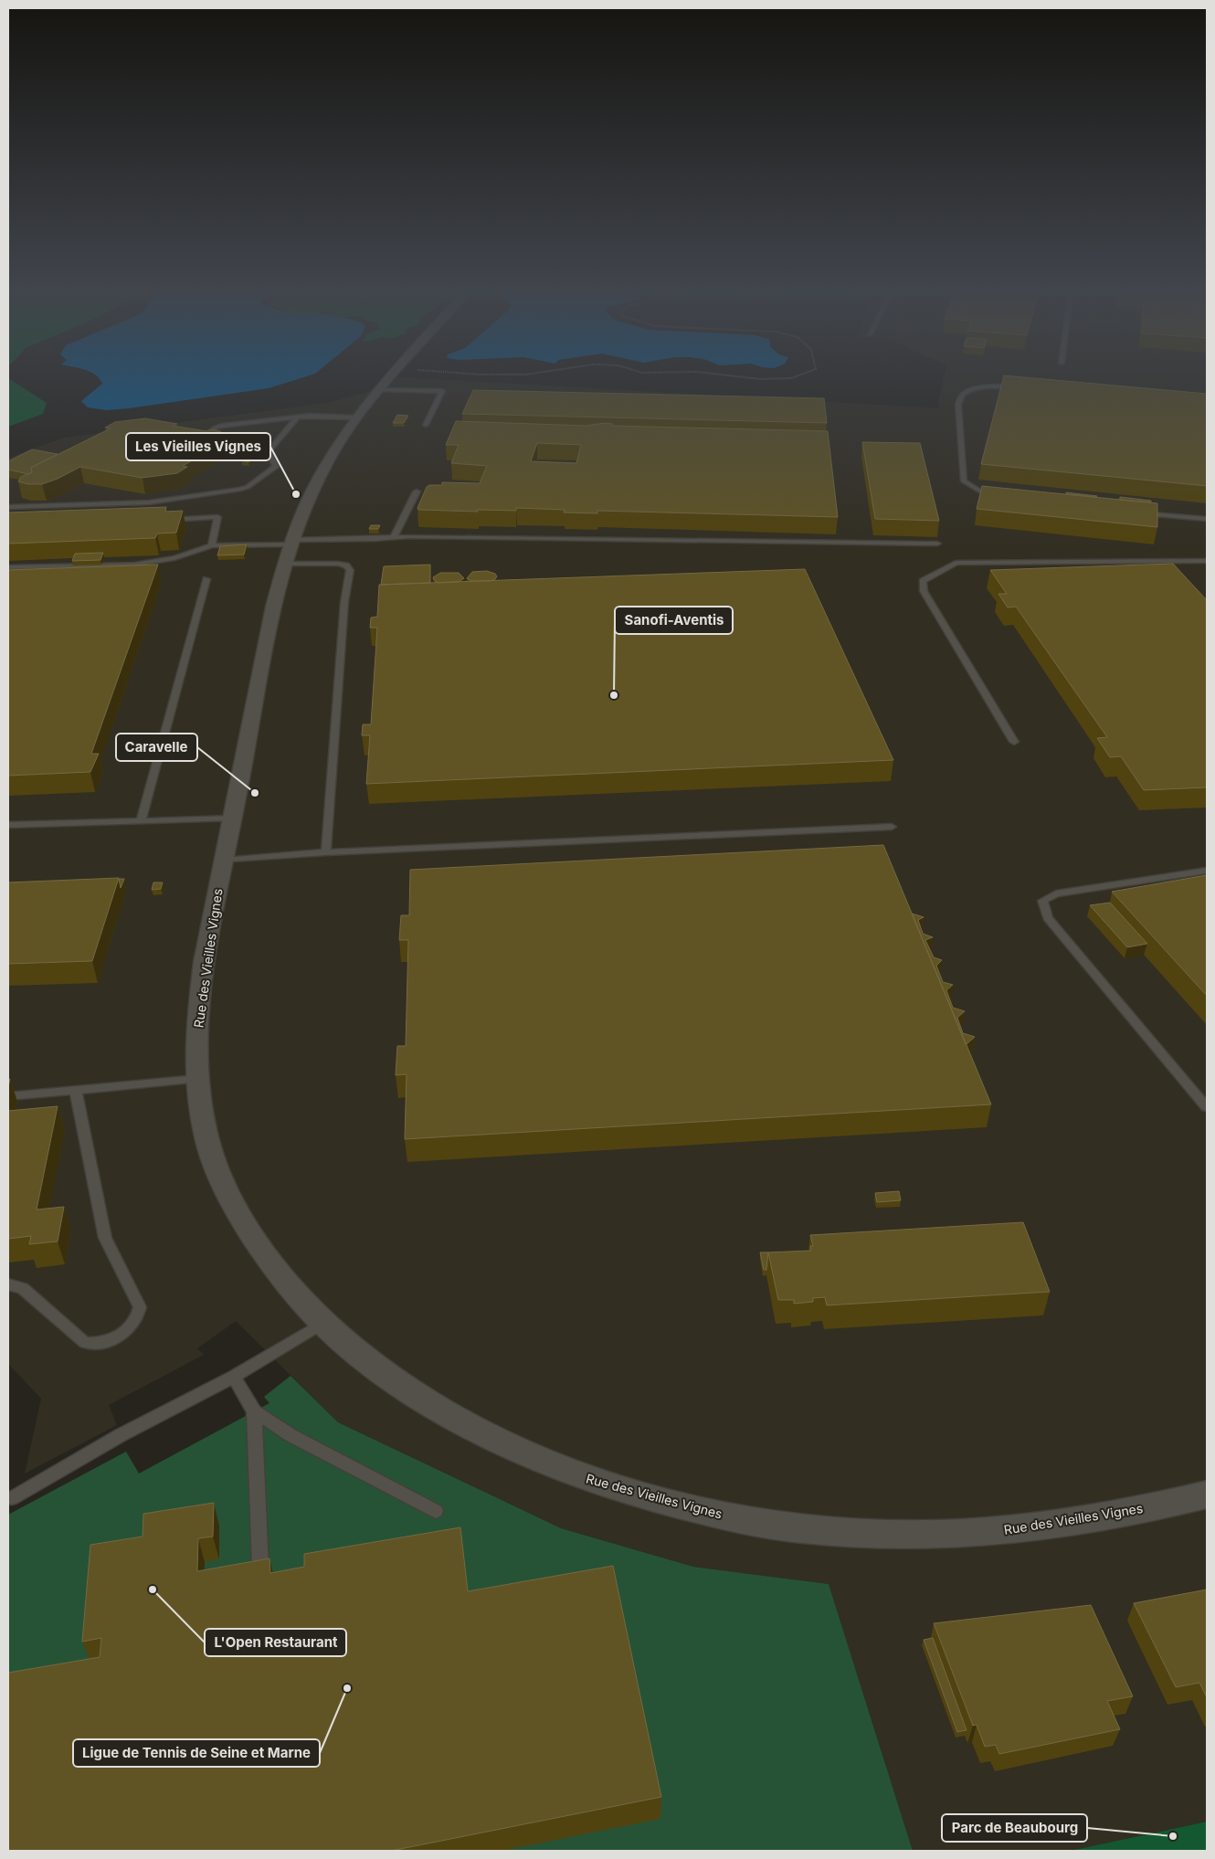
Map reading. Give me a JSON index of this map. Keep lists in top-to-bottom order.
{
  "streets": {
    "street": ["Rue des Vieilles Vignes"]
  },
  "places": [
    "Les Vieilles Vignes",
    "Sanofi-Aventis",
    "Caravelle",
    "L'Open Restaurant",
    "Ligue de Tennis de Seine et Marne",
    "Parc de Beaubourg"
  ]
}
